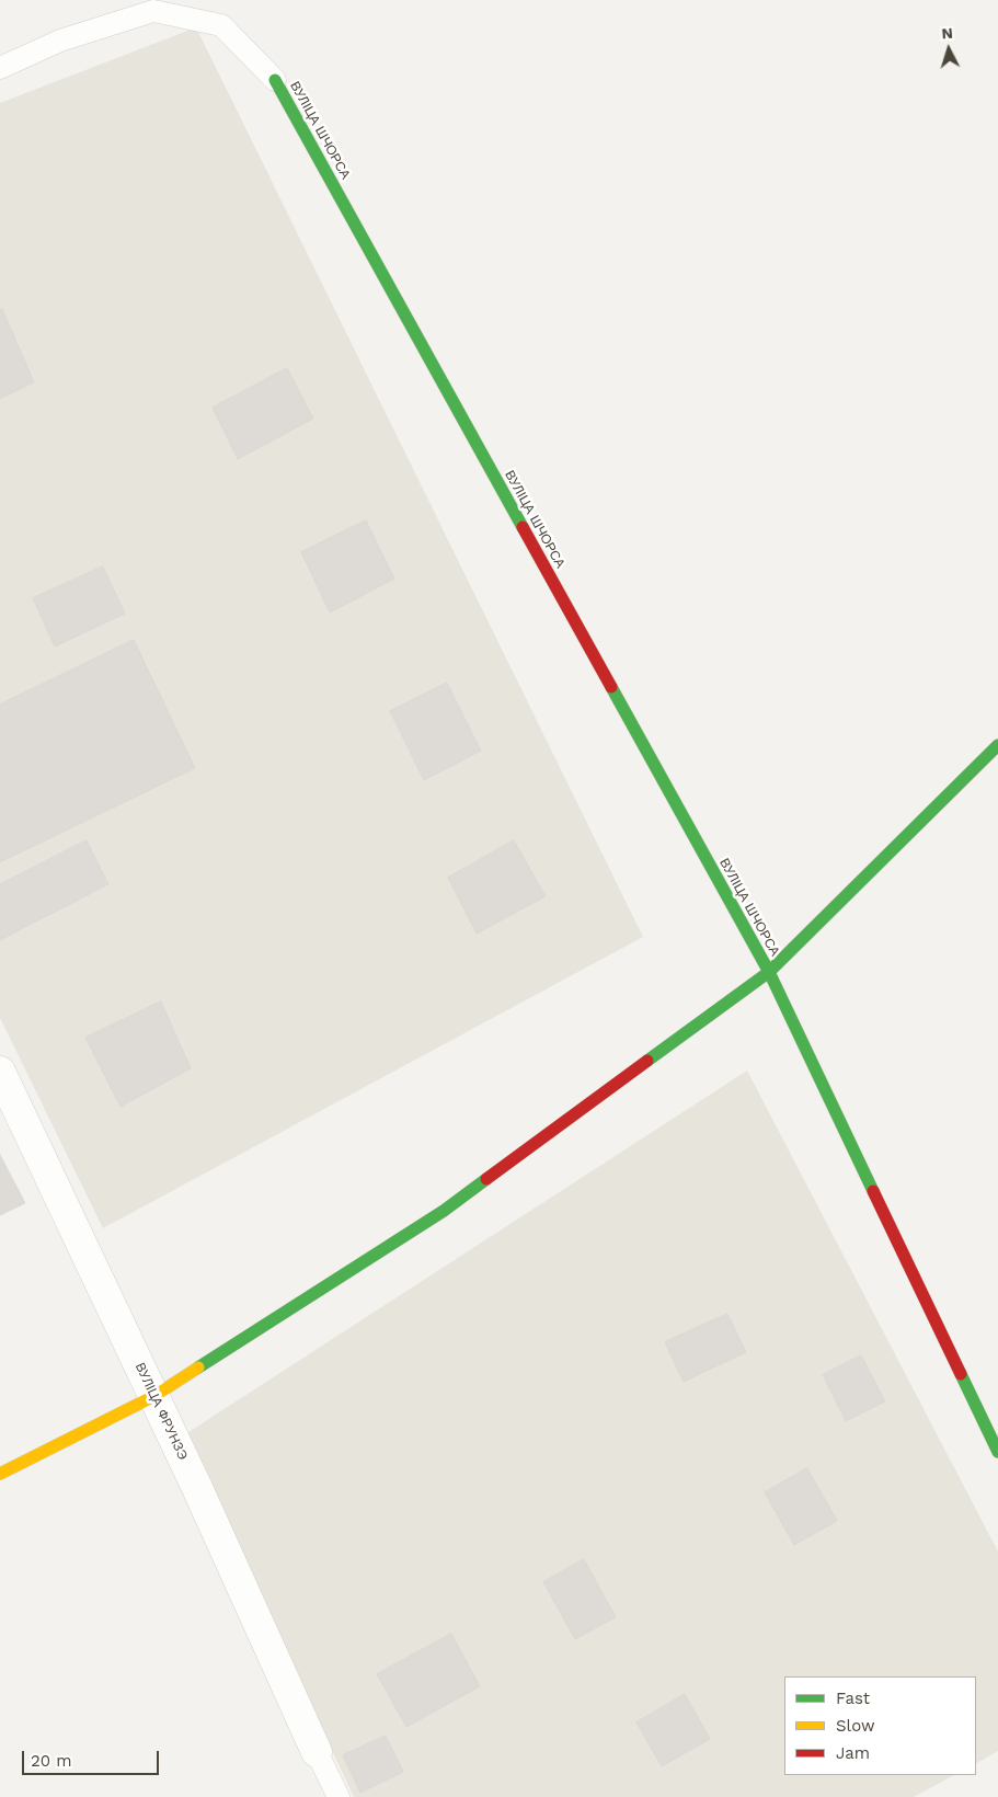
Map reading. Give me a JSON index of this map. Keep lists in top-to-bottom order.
{
  "streets": {
    "street": ["ВУЛІЦА ШЧОРСА", "ВУЛІЦА ФРУНЗЭ"]
  },
  "legend": ["Fast", "Slow", "Jam"],
  "scale_bar": "20 m",
  "north": "top"
}
